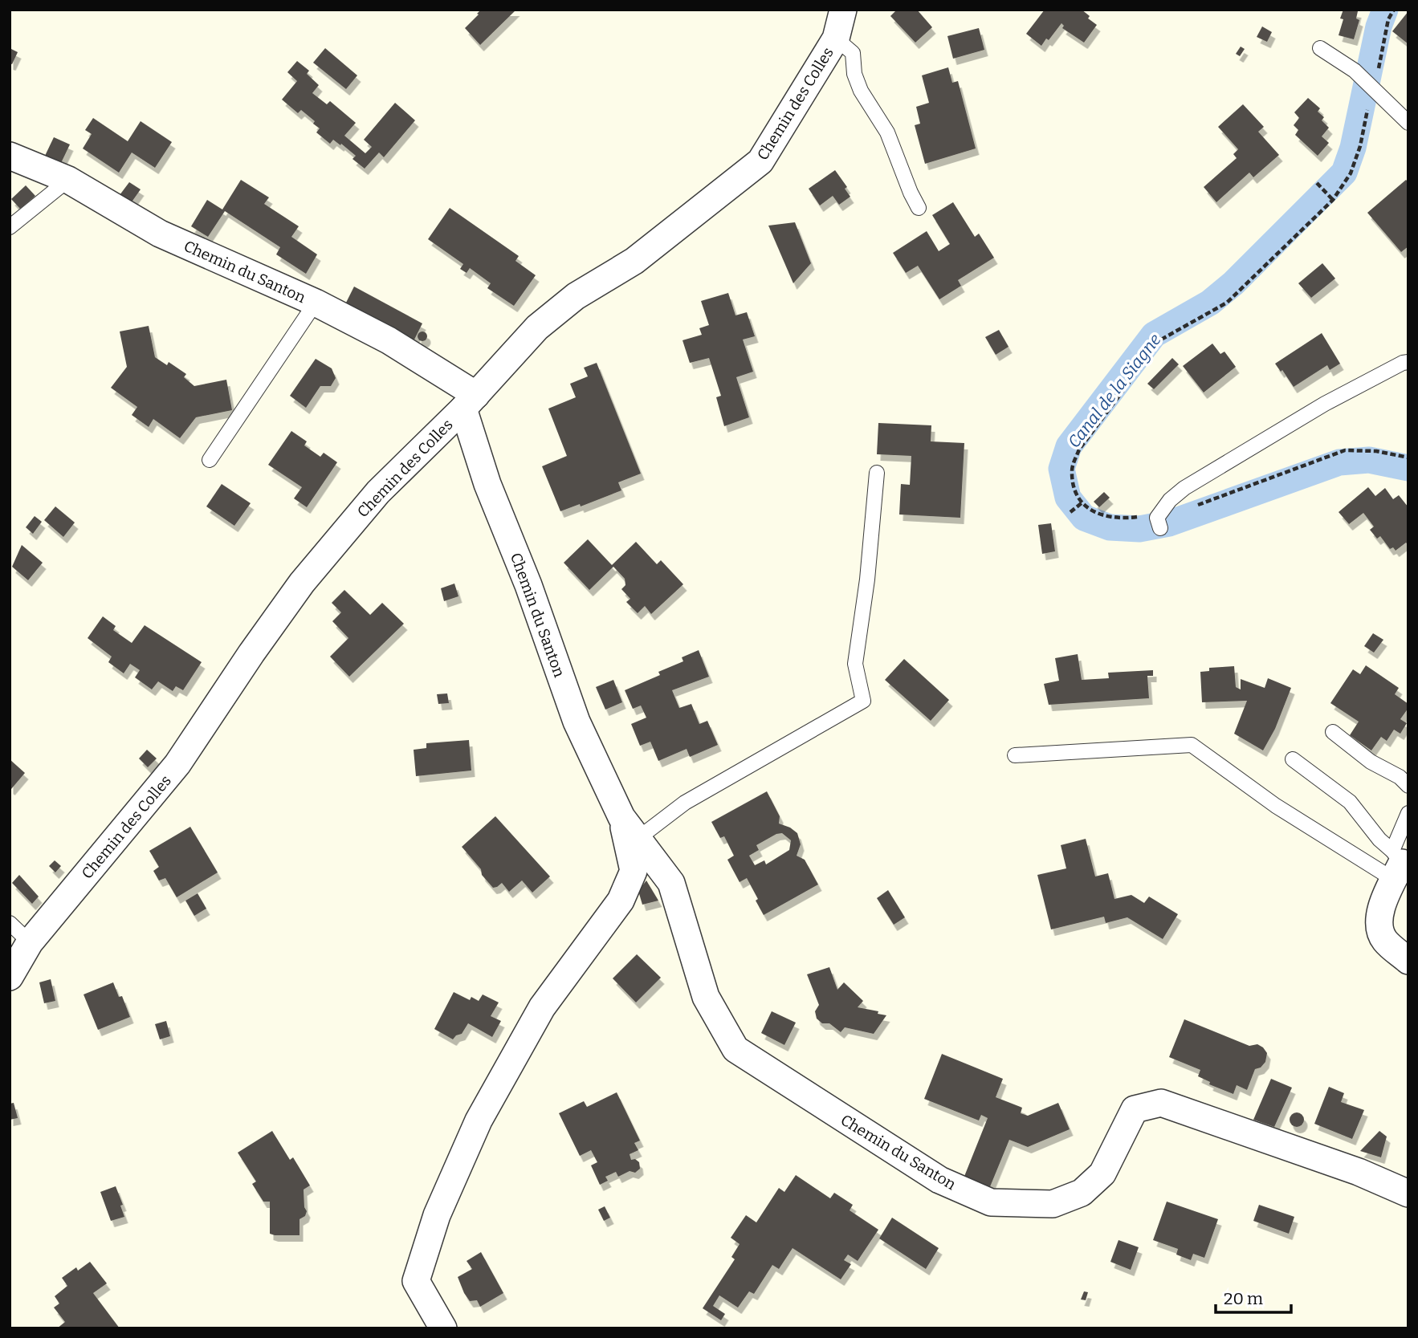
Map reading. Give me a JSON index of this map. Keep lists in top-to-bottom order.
{
  "streets": {
    "street": ["Chemin des Colles", "Chemin du Santon"]
  },
  "crossings": [
    ["Chemin des Colles", "Chemin du Santon"]
  ],
  "water": ["Canal de la Siagne"],
  "scale_bar": "20 m"
}
